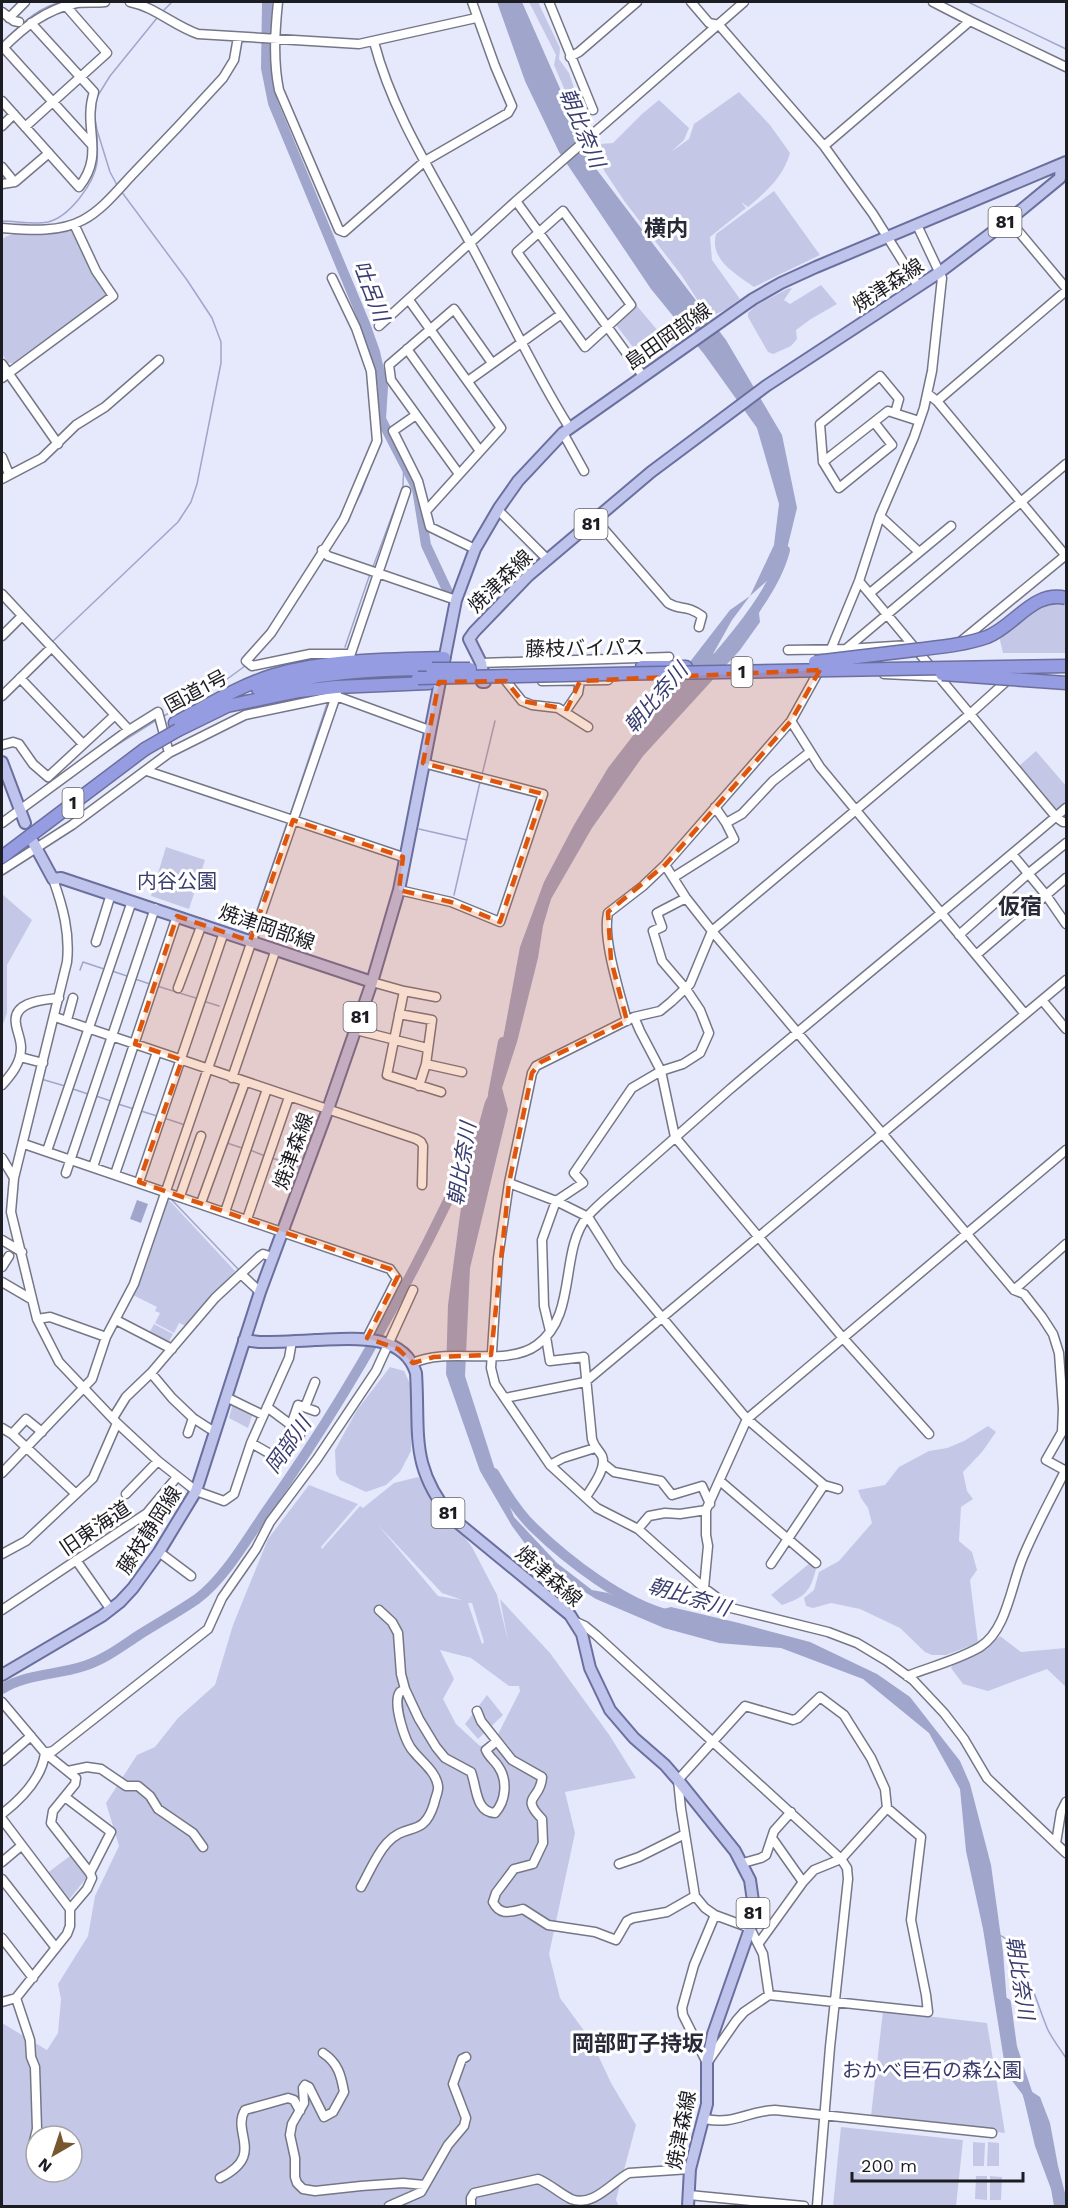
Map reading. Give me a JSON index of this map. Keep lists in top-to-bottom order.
{
  "streets": {
    "highway": ["藤枝バイパス", "1", "国道1号"],
    "main road": [
      "81",
      "焼津森線",
      "島田岡部線",
      "焼津岡部線",
      "藤枝静岡線"
    ],
    "street": ["旧東海道"]
  },
  "crossings": [
    ["焼津森線", "島田岡部線"],
    ["焼津森線", "国道1号"],
    ["焼津森線", "焼津岡部線"],
    ["焼津森線", "藤枝静岡線"],
    ["島田岡部線", "国道1号"],
    ["藤枝バイパス", "1"],
    ["藤枝バイパス", "国道1号"]
  ],
  "districts": ["横内", "仮宿", "岡部町子持坂"],
  "water": ["朝比奈川", "吐呂川", "岡部川"],
  "parks": ["内谷公園", "おかべ巨石の森公園"],
  "scale_bar": "200 m",
  "north": "bottom left"
}
